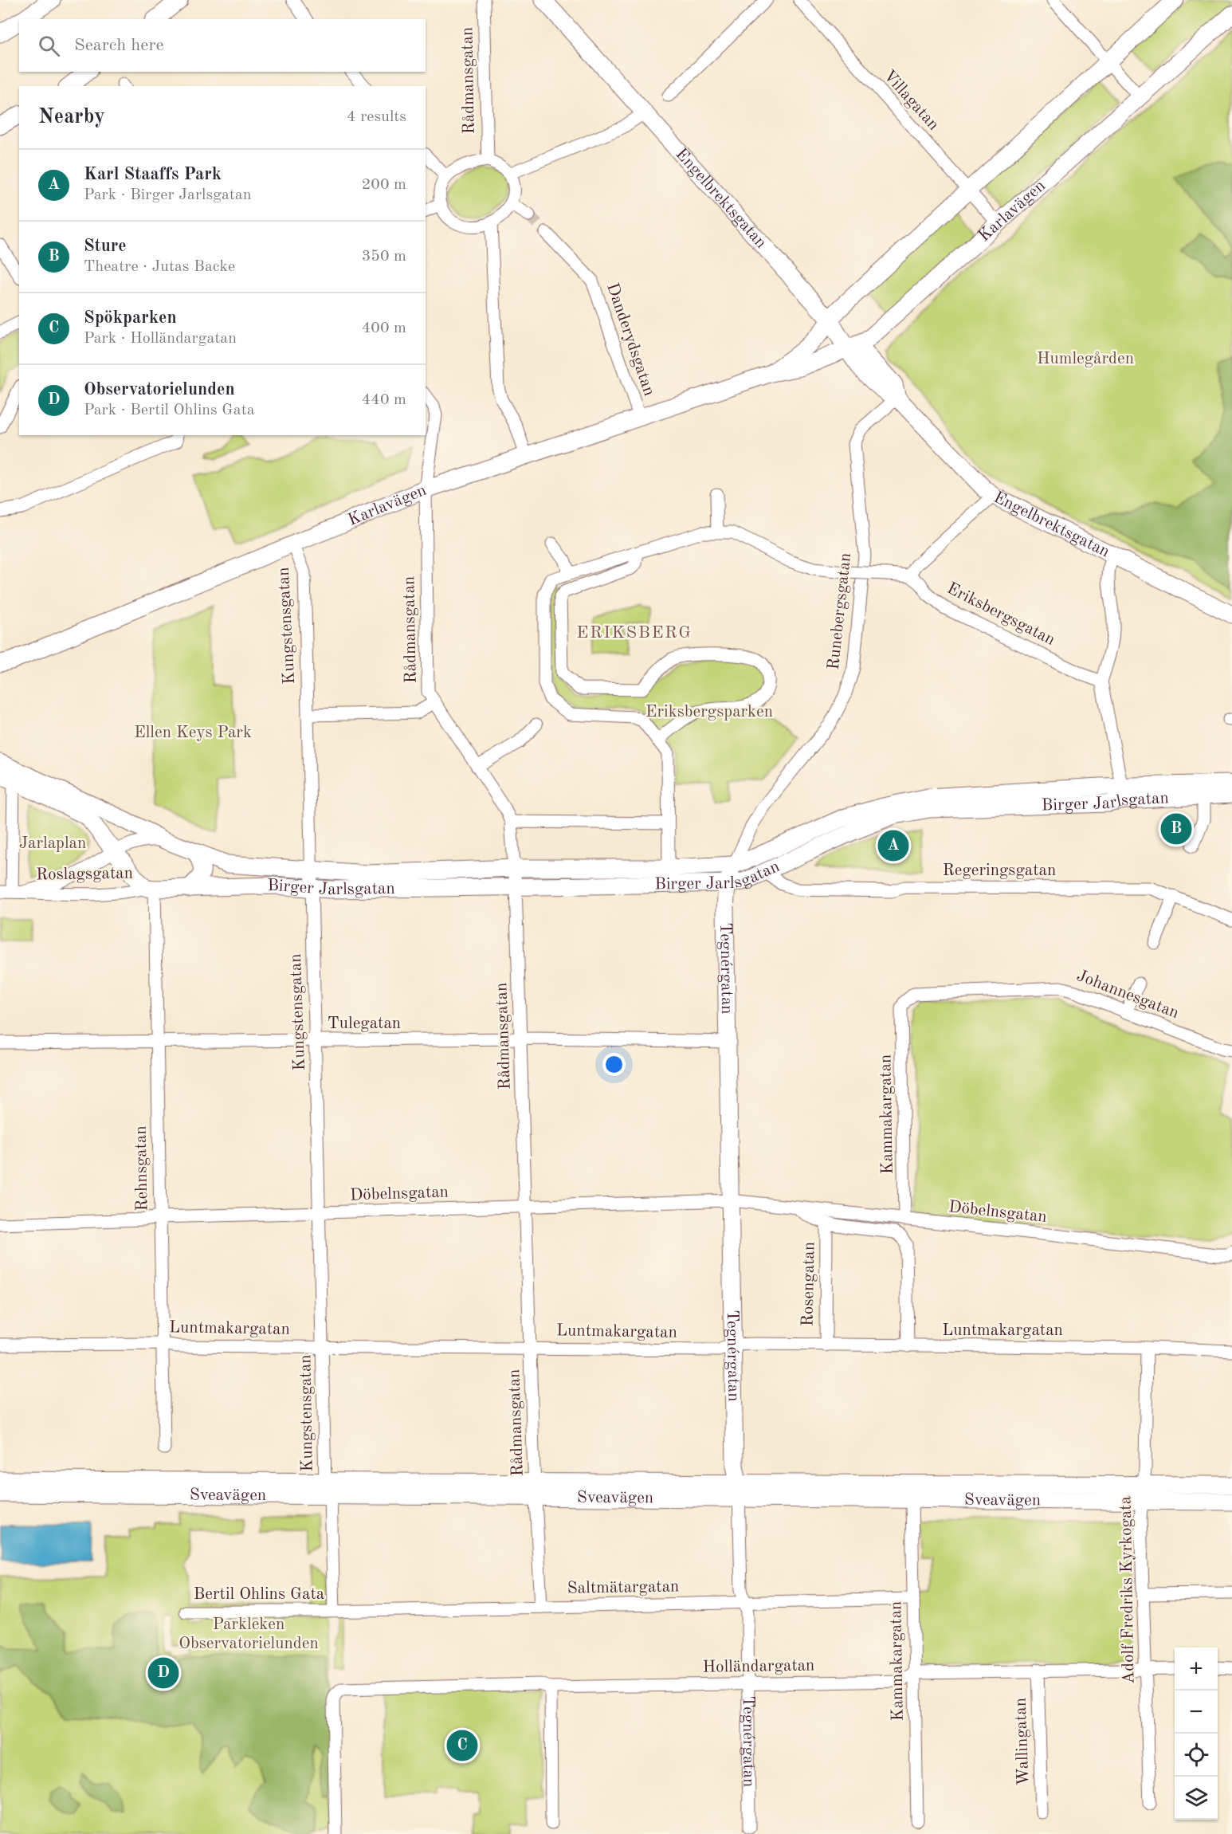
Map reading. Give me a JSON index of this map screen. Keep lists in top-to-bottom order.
{
  "streets": {
    "street": [
      "Rådmansgatan",
      "Villagatan",
      "Engelbrektsgatan",
      "Karlavägen",
      "Danderydsgatan",
      "Runebergsgatan",
      "Eriksbergsgatan",
      "Kungstensgatan",
      "Birger Jarlsgatan",
      "Regeringsgatan",
      "Roslagsgatan",
      "Tegnérgatan",
      "Johannesgatan",
      "Tulegatan",
      "Kammakargatan",
      "Rehnsgatan",
      "Döbelnsgatan",
      "Rosengatan",
      "Luntmakargatan",
      "Sveavägen",
      "Saltmätargatan",
      "Adolf Fredriks Kyrkogata",
      "Bertil Ohlins Gata",
      "Holländargatan",
      "Wallingatan"
    ]
  },
  "crossings": [
    ["Rådmansgatan", "Karlavägen"],
    ["Rådmansgatan", "Birger Jarlsgatan"],
    ["Rådmansgatan", "Tulegatan"],
    ["Rådmansgatan", "Döbelnsgatan"],
    ["Rådmansgatan", "Luntmakargatan"],
    ["Rådmansgatan", "Sveavägen"],
    ["Rådmansgatan", "Saltmätargatan"],
    ["Villagatan", "Karlavägen"],
    ["Engelbrektsgatan", "Karlavägen"],
    ["Engelbrektsgatan", "Runebergsgatan"],
    ["Karlavägen", "Danderydsgatan"],
    ["Karlavägen", "Kungstensgatan"],
    ["Runebergsgatan", "Birger Jarlsgatan"],
    ["Kungstensgatan", "Birger Jarlsgatan"],
    ["Kungstensgatan", "Tulegatan"],
    ["Kungstensgatan", "Döbelnsgatan"],
    ["Kungstensgatan", "Luntmakargatan"],
    ["Kungstensgatan", "Sveavägen"],
    ["Kungstensgatan", "Saltmätargatan"],
    ["Kungstensgatan", "Bertil Ohlins Gata"],
    ["Birger Jarlsgatan", "Regeringsgatan"],
    ["Birger Jarlsgatan", "Roslagsgatan"],
    ["Birger Jarlsgatan", "Tegnérgatan"],
    ["Birger Jarlsgatan", "Rehnsgatan"],
    ["Roslagsgatan", "Rehnsgatan"],
    ["Tegnérgatan", "Tulegatan"],
    ["Tegnérgatan", "Döbelnsgatan"],
    ["Tegnérgatan", "Luntmakargatan"],
    ["Tegnérgatan", "Sveavägen"],
    ["Tegnérgatan", "Saltmätargatan"],
    ["Tegnérgatan", "Holländargatan"],
    ["Johannesgatan", "Kammakargatan"],
    ["Tulegatan", "Rehnsgatan"],
    ["Kammakargatan", "Döbelnsgatan"],
    ["Kammakargatan", "Sveavägen"],
    ["Kammakargatan", "Saltmätargatan"],
    ["Kammakargatan", "Holländargatan"],
    ["Rehnsgatan", "Döbelnsgatan"],
    ["Rehnsgatan", "Luntmakargatan"],
    ["Döbelnsgatan", "Rosengatan"],
    ["Döbelnsgatan", "Luntmakargatan"],
    ["Rosengatan", "Luntmakargatan"],
    ["Luntmakargatan", "Adolf Fredriks Kyrkogata"],
    ["Sveavägen", "Adolf Fredriks Kyrkogata"],
    ["Saltmätargatan", "Bertil Ohlins Gata"],
    ["Adolf Fredriks Kyrkogata", "Holländargatan"],
    ["Holländargatan", "Wallingatan"]
  ],
  "districts": ["ERIKSBERG"],
  "parks": [
    "Humlegården",
    "Eriksbergsparken",
    "Ellen Keys Park",
    "Jarlaplan",
    "Parkleken Observatorielunden"
  ],
  "page": {
    "search": "Search here",
    "heading": ["Nearby", "4 results"],
    "list": [
      {
        "mark": "A",
        "name": "Karl Staaffs Park",
        "note": "Park · Birger Jarlsgatan",
        "value": "200 m"
      },
      {
        "mark": "B",
        "name": "Sture",
        "note": "Theatre · Jutas Backe",
        "value": "350 m"
      },
      {
        "mark": "C",
        "name": "Spökparken",
        "note": "Park · Holländargatan",
        "value": "400 m"
      },
      {
        "mark": "D",
        "name": "Observatorielunden",
        "note": "Park · Bertil Ohlins Gata",
        "value": "440 m"
      }
    ],
    "pins": [
      "B",
      "A",
      "D",
      "C"
    ],
    "map_buttons": ["+", "−"]
  }
}
